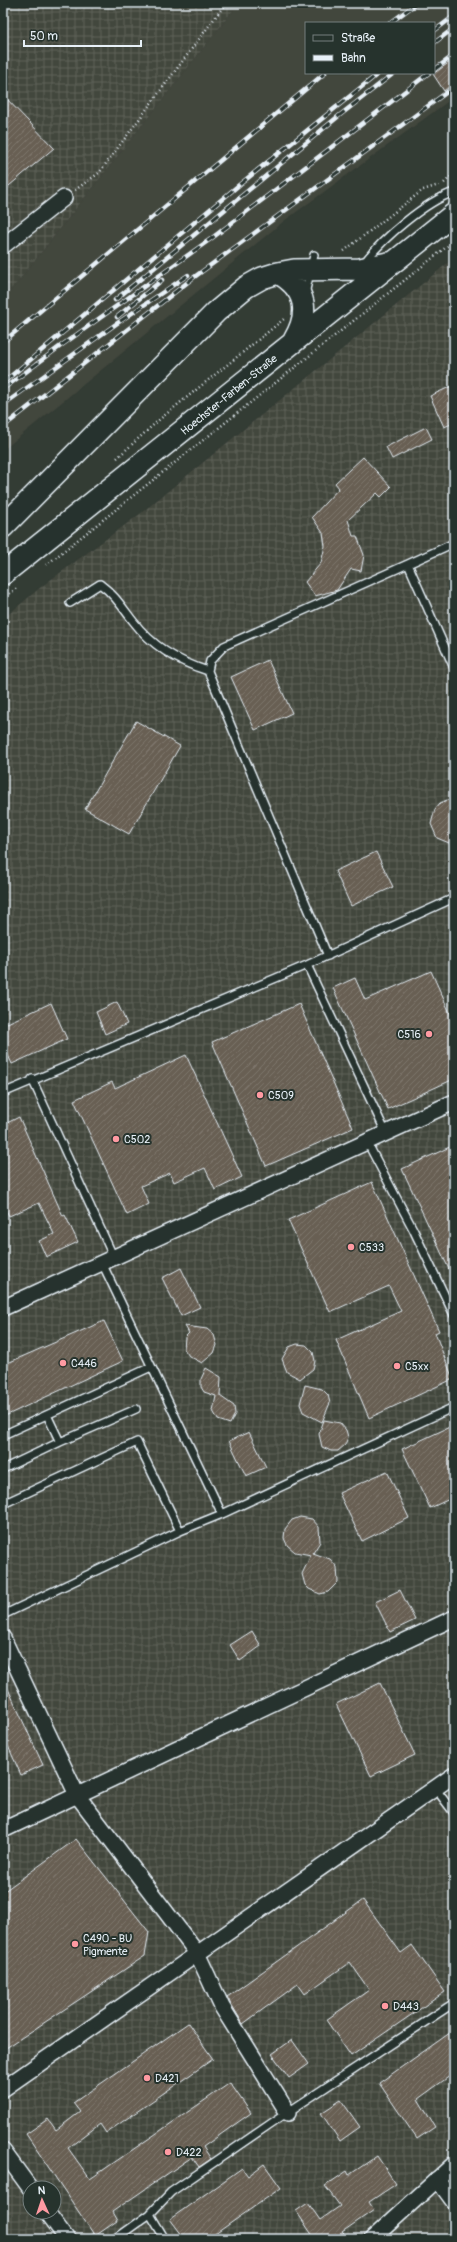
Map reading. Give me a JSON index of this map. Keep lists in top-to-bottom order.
{
  "streets": {
    "main road": ["Hoechster-Farben-Straße"]
  },
  "places": [
    "C516",
    "C509",
    "C502",
    "C533",
    "C446",
    "C5xx",
    "C490 - BU Pigmente",
    "D443",
    "D421",
    "D422"
  ],
  "legend": ["Straße", "Bahn"],
  "scale_bar": "50 m",
  "north": "top"
}
